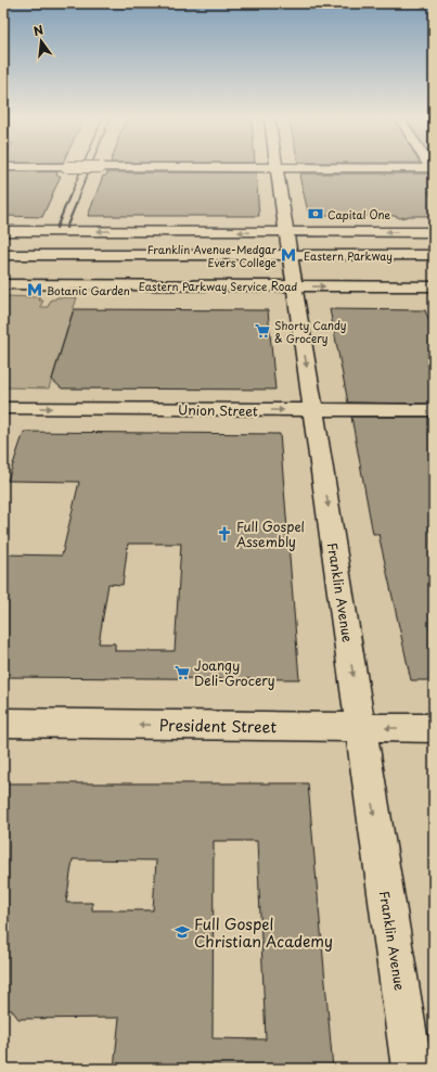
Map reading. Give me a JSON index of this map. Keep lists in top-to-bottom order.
{
  "streets": {
    "street": [
      "Eastern Parkway",
      "Eastern Parkway Service Road",
      "Union Street",
      "Franklin Avenue",
      "President Street"
    ]
  },
  "crossings": [
    ["Eastern Parkway", "Franklin Avenue"],
    ["Eastern Parkway Service Road", "Franklin Avenue"],
    ["Union Street", "Franklin Avenue"],
    ["Franklin Avenue", "President Street"]
  ],
  "one_way": ["Franklin Avenue", "President Street"],
  "places": {
    "bank": ["Capital One"],
    "metro station": ["Franklin Avenue-Medgar Evers College", "Botanic Garden"],
    "supermarket": ["Shorty Candy & Grocery", "Joangy Deli-Grocery"],
    "church": ["Full Gospel Assembly"],
    "school or university": ["Full Gospel Christian Academy"]
  },
  "north": "top"
}
